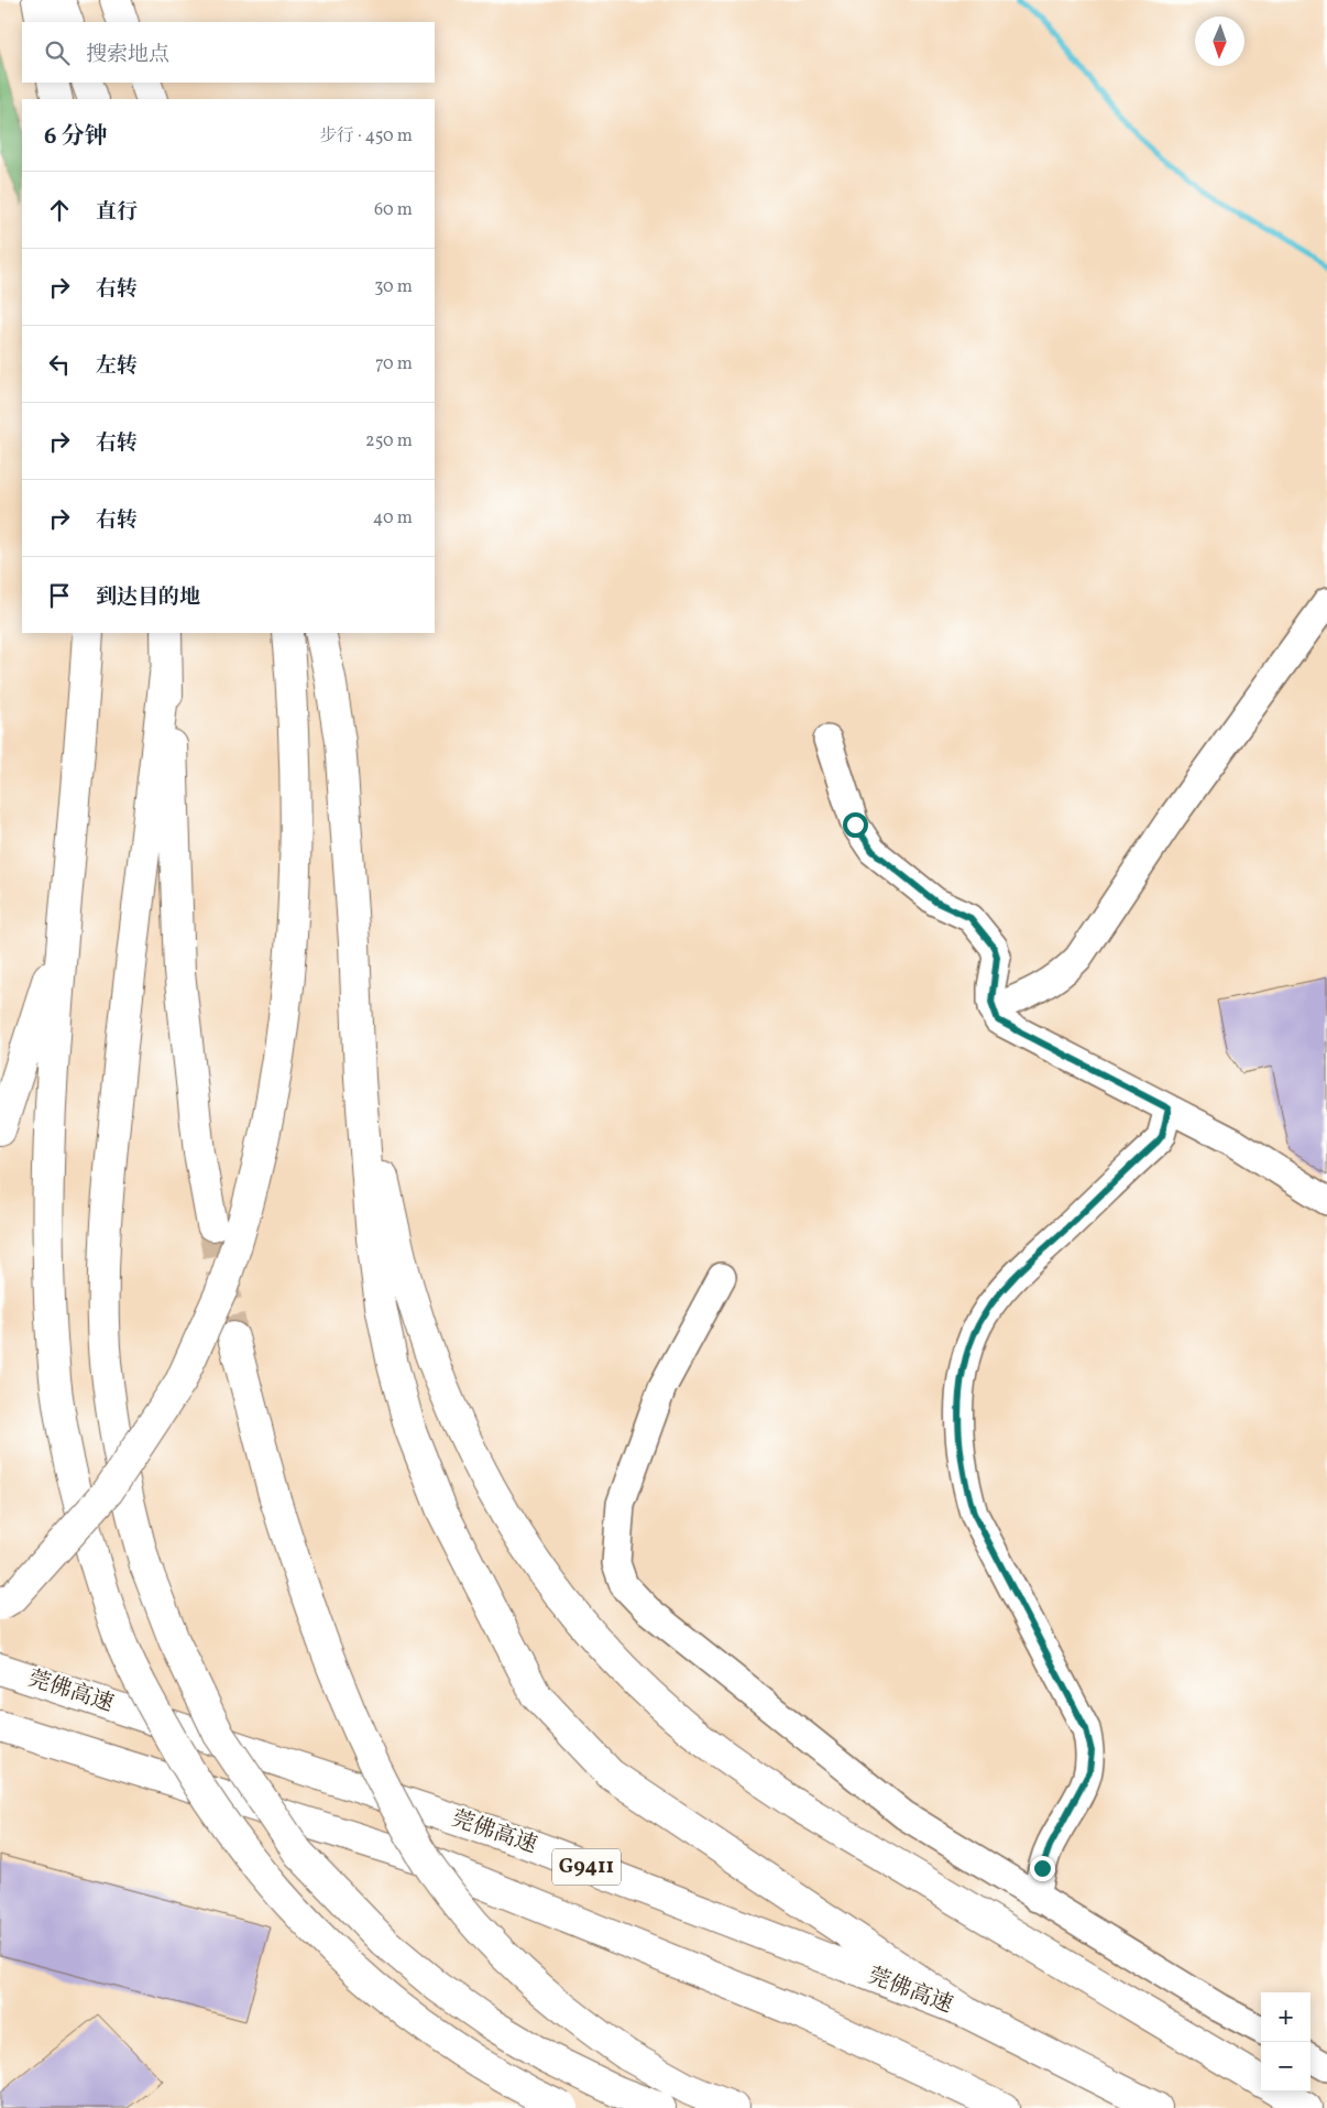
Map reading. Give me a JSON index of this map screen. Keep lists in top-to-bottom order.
{
  "streets": {
    "highway": ["莞佛高速", "G9411"]
  },
  "north": "bottom",
  "page": {
    "search": "搜索地点",
    "heading": ["6 分钟", "步行 · 450 m"],
    "list": [
      ["直行", "60 m"],
      ["右转", "30 m"],
      ["左转", "70 m"],
      ["右转", "250 m"],
      ["右转", "40 m"],
      "到达目的地"
    ],
    "map_buttons": ["+", "−"]
  }
}
